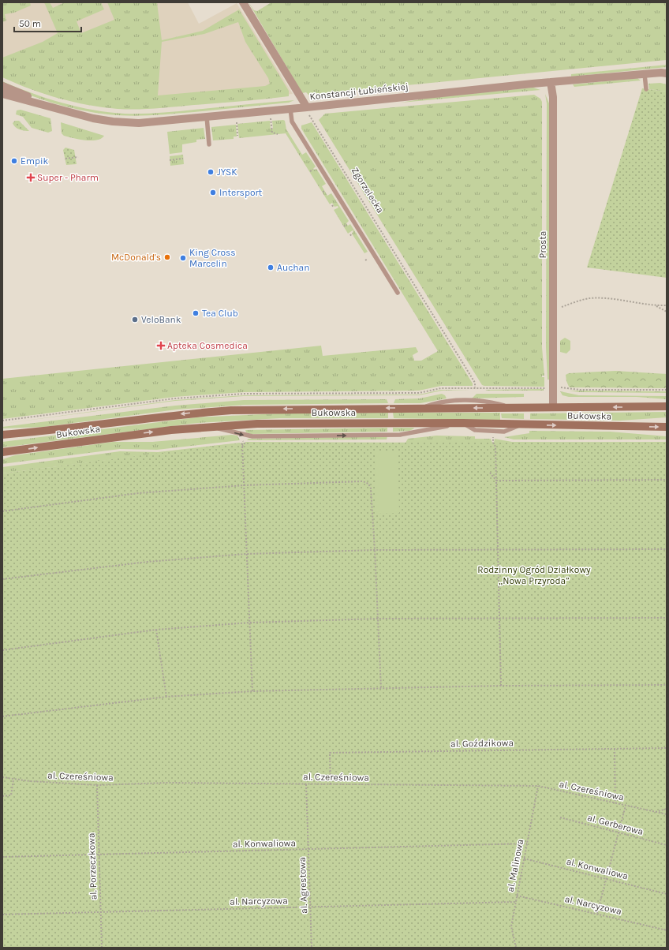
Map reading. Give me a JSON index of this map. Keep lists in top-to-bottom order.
{
  "streets": {
    "main road": ["Bukowska"],
    "street": ["Konstancji Łubieńskiej", "Prosta"],
    "path": [
      "Zgorzelecka",
      "al. Goździkowa",
      "al. Czereśniowa",
      "al. Gerberowa",
      "al. Konwaliowa",
      "al. Malinowa",
      "al. Porzeczkowa",
      "al. Agrestowa",
      "al. Narcyzowa"
    ]
  },
  "crossings": [
    ["Konstancji Łubieńskiej", "Zgorzelecka"],
    ["Konstancji Łubieńskiej", "Prosta"],
    ["Prosta", "Bukowska"],
    ["al. Goździkowa", "al. Czereśniowa"],
    ["al. Czereśniowa", "al. Malinowa"],
    ["al. Czereśniowa", "al. Porzeczkowa"],
    ["al. Czereśniowa", "al. Agrestowa"],
    ["al. Konwaliowa", "al. Malinowa"],
    ["al. Konwaliowa", "al. Porzeczkowa"],
    ["al. Konwaliowa", "al. Agrestowa"],
    ["al. Malinowa", "al. Narcyzowa"],
    ["al. Porzeczkowa", "al. Narcyzowa"],
    ["al. Agrestowa", "al. Narcyzowa"]
  ],
  "parks": ["Rodzinny Ogród Działkowy „Nowa Przyroda”"],
  "places": {
    "other": [
      "Empik",
      "JYSK",
      "Intersport",
      "McDonald's",
      "King Cross Marcelin",
      "Auchan",
      "Tea Club",
      "VeloBank"
    ],
    "health": ["Super - Pharm", "Apteka Cosmedica"]
  },
  "scale_bar": "50 m"
}
